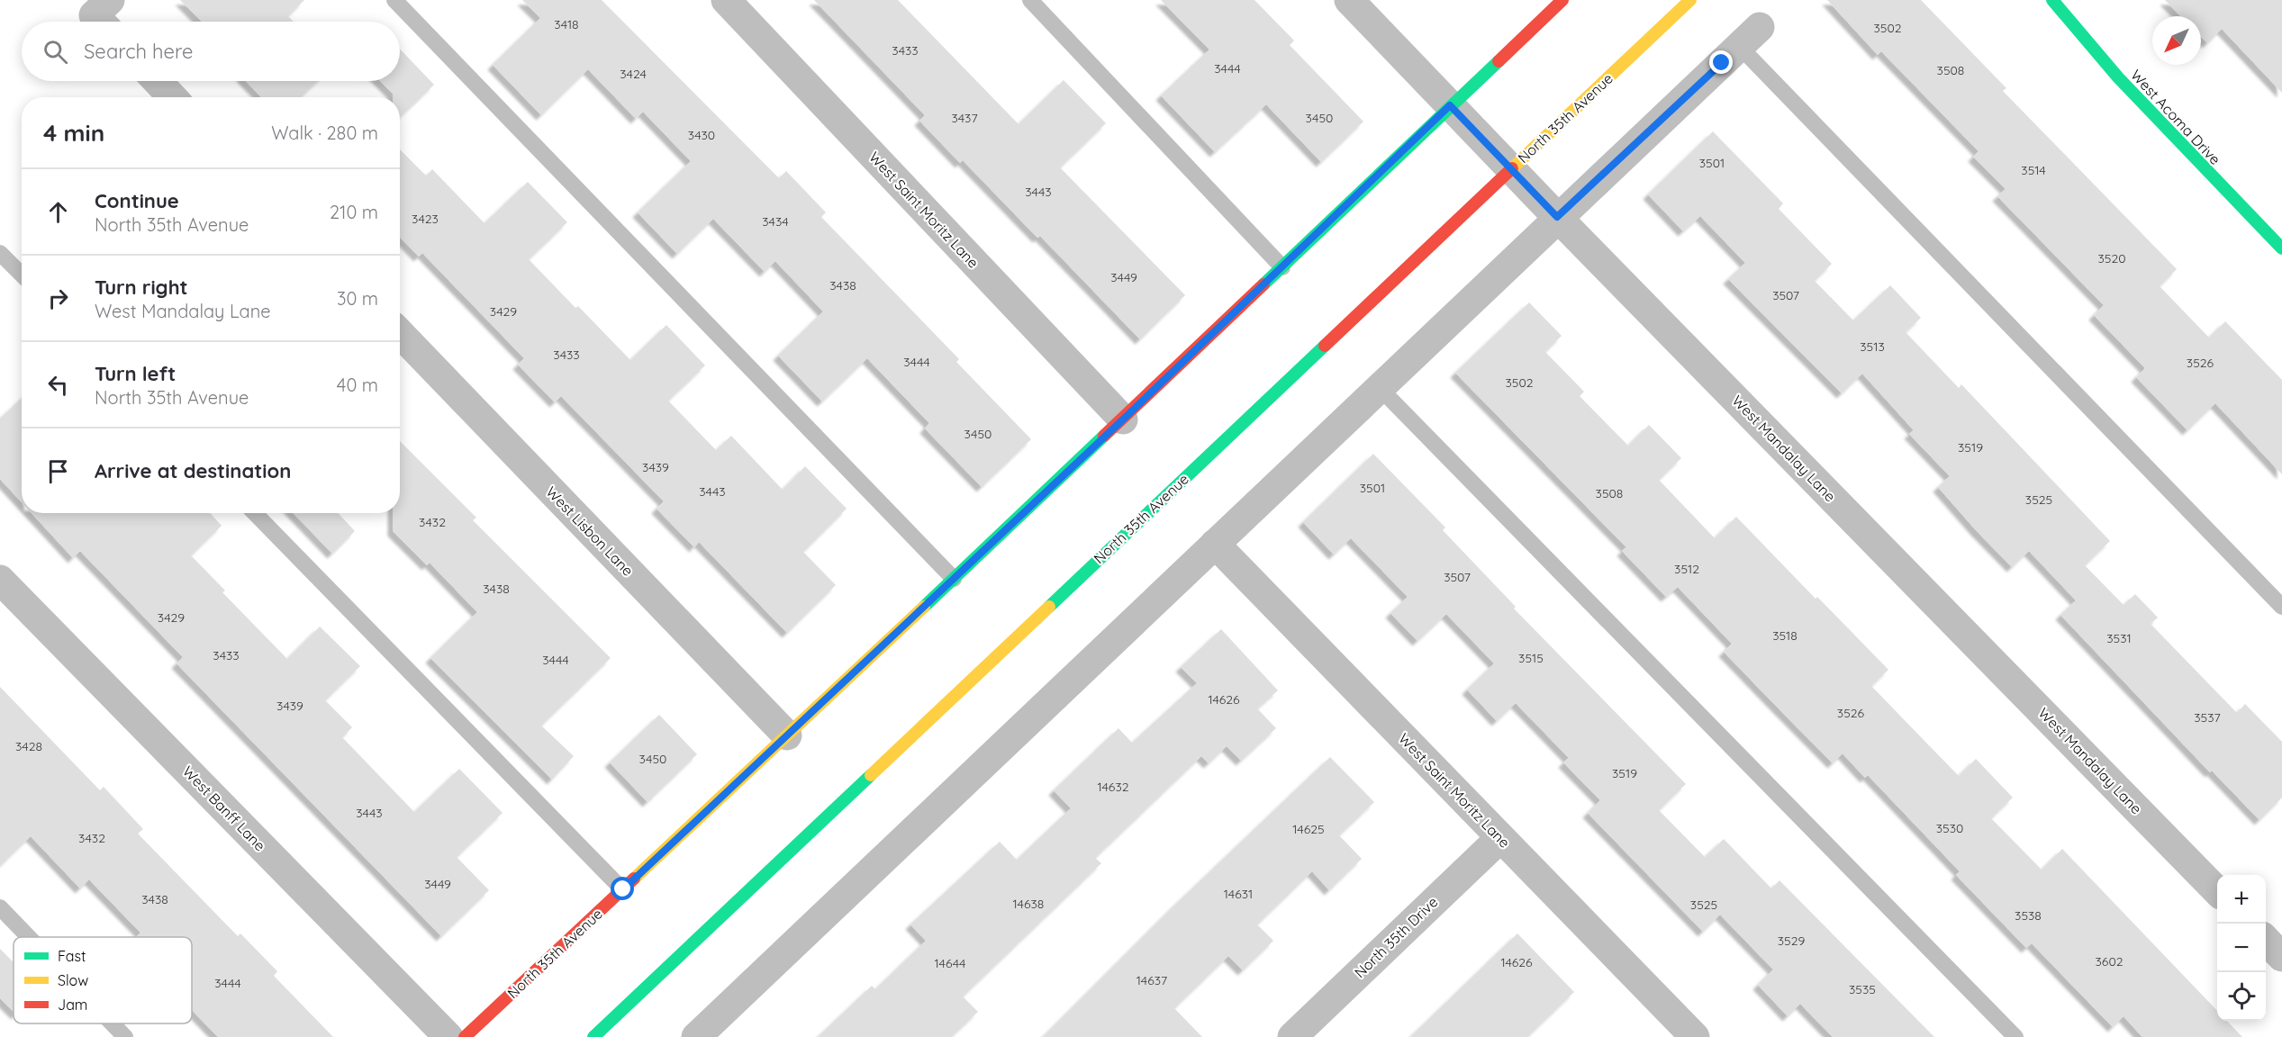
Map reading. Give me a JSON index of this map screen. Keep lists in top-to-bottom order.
{
  "streets": {
    "street": [
      "West Acoma Drive",
      "North 35th Avenue",
      "West Saint Moritz Lane",
      "West Mandalay Lane",
      "West Lisbon Lane",
      "West Banff Lane",
      "North 35th Drive"
    ]
  },
  "crossings": [
    ["North 35th Avenue", "West Saint Moritz Lane"],
    ["North 35th Avenue", "West Mandalay Lane"],
    ["North 35th Avenue", "West Lisbon Lane"],
    ["West Saint Moritz Lane", "North 35th Drive"]
  ],
  "house_numbers": [
    "3418",
    "3502",
    "3433",
    "3444",
    "3508",
    "3424",
    "3437",
    "3450",
    "3430",
    "3501",
    "3514",
    "3443",
    "3423",
    "3434",
    "3520",
    "3449",
    "3438",
    "3507",
    "3429",
    "3513",
    "3433",
    "3444",
    "3526",
    "3502",
    "3450",
    "3519",
    "3439",
    "3501",
    "3443",
    "3508",
    "3525",
    "3432",
    "3512",
    "3507",
    "3438",
    "3429",
    "3518",
    "3531",
    "3433",
    "3515",
    "3444",
    "14626",
    "3439",
    "3526",
    "3537",
    "3428",
    "3450",
    "3519",
    "14632",
    "3443",
    "3530",
    "14625",
    "3432",
    "3449",
    "14631",
    "3438",
    "14638",
    "3525",
    "3538",
    "3529",
    "3602",
    "14626",
    "14644",
    "14637",
    "3444",
    "3535"
  ],
  "legend": ["Fast", "Slow", "Jam"],
  "north": "bottom left",
  "page": {
    "search": "Search here",
    "heading": ["4 min", "Walk · 280 m"],
    "list": [
      ["Continue", "North 35th Avenue", "210 m"],
      ["Turn right", "West Mandalay Lane", "30 m"],
      ["Turn left", "North 35th Avenue", "40 m"],
      "Arrive at destination"
    ],
    "map_buttons": ["+", "−"]
  }
}
